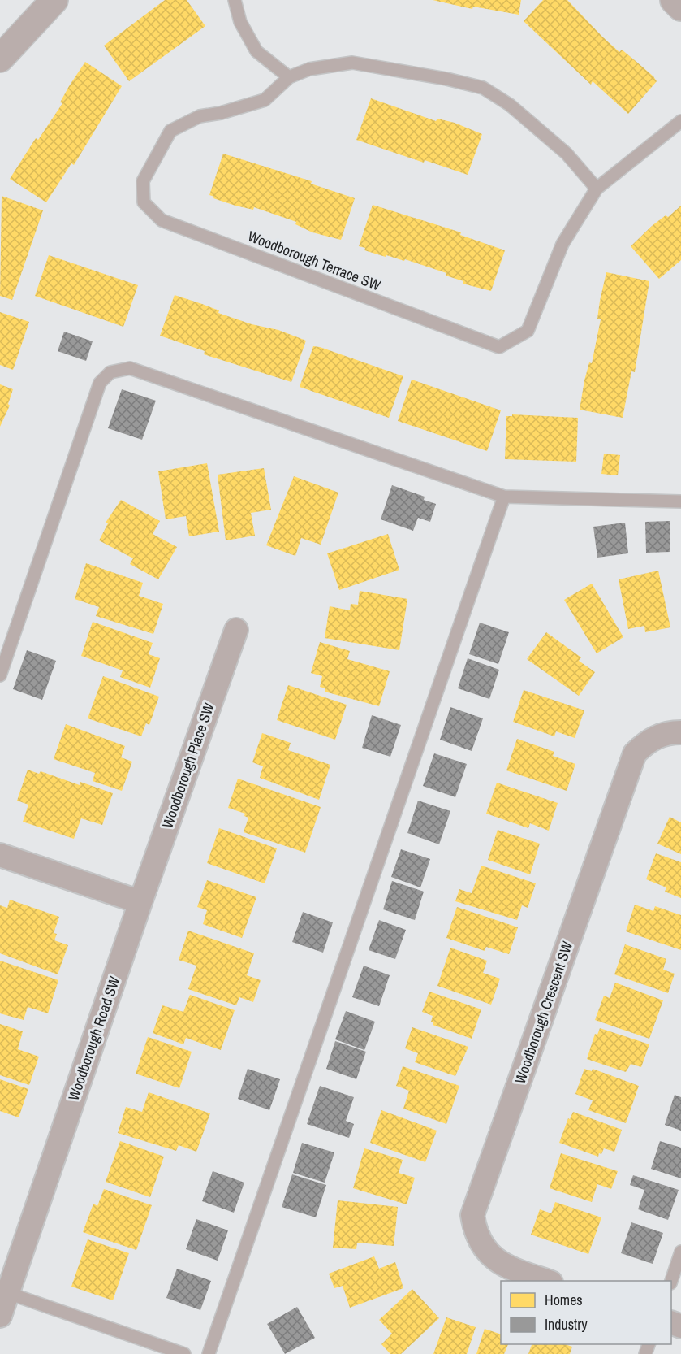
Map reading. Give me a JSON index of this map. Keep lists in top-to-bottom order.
{
  "streets": {
    "street": ["Woodborough Place SW", "Woodborough Crescent SW", "Woodborough Road SW"],
    "lane": ["Woodborough Terrace SW"]
  },
  "crossings": [
    ["Woodborough Place SW", "Woodborough Road SW"]
  ],
  "legend": ["Homes", "Industry"]
}
